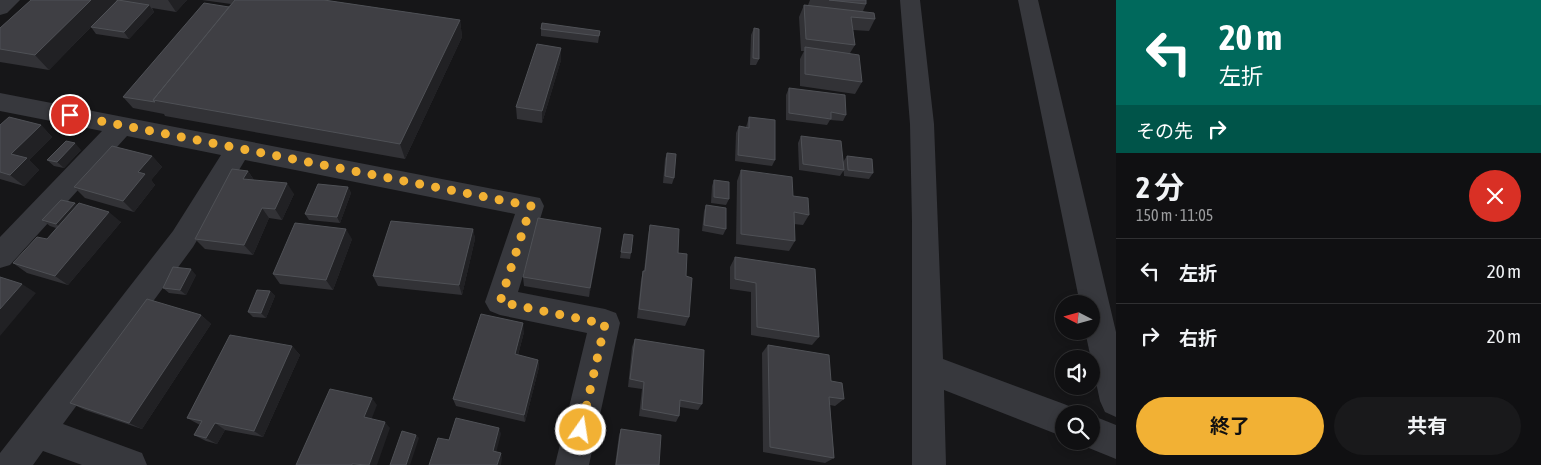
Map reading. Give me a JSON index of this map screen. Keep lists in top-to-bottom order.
{
  "north": "left",
  "page": {
    "turn": ["20 m", "左折"],
    "then": "その先",
    "heading": ["2 分", "150 m · 11:05"],
    "list": [
      {
        "name": "左折",
        "value": "20 m"
      },
      {
        "name": "右折",
        "value": "20 m"
      }
    ],
    "buttons": ["終了", "共有"]
  }
}
